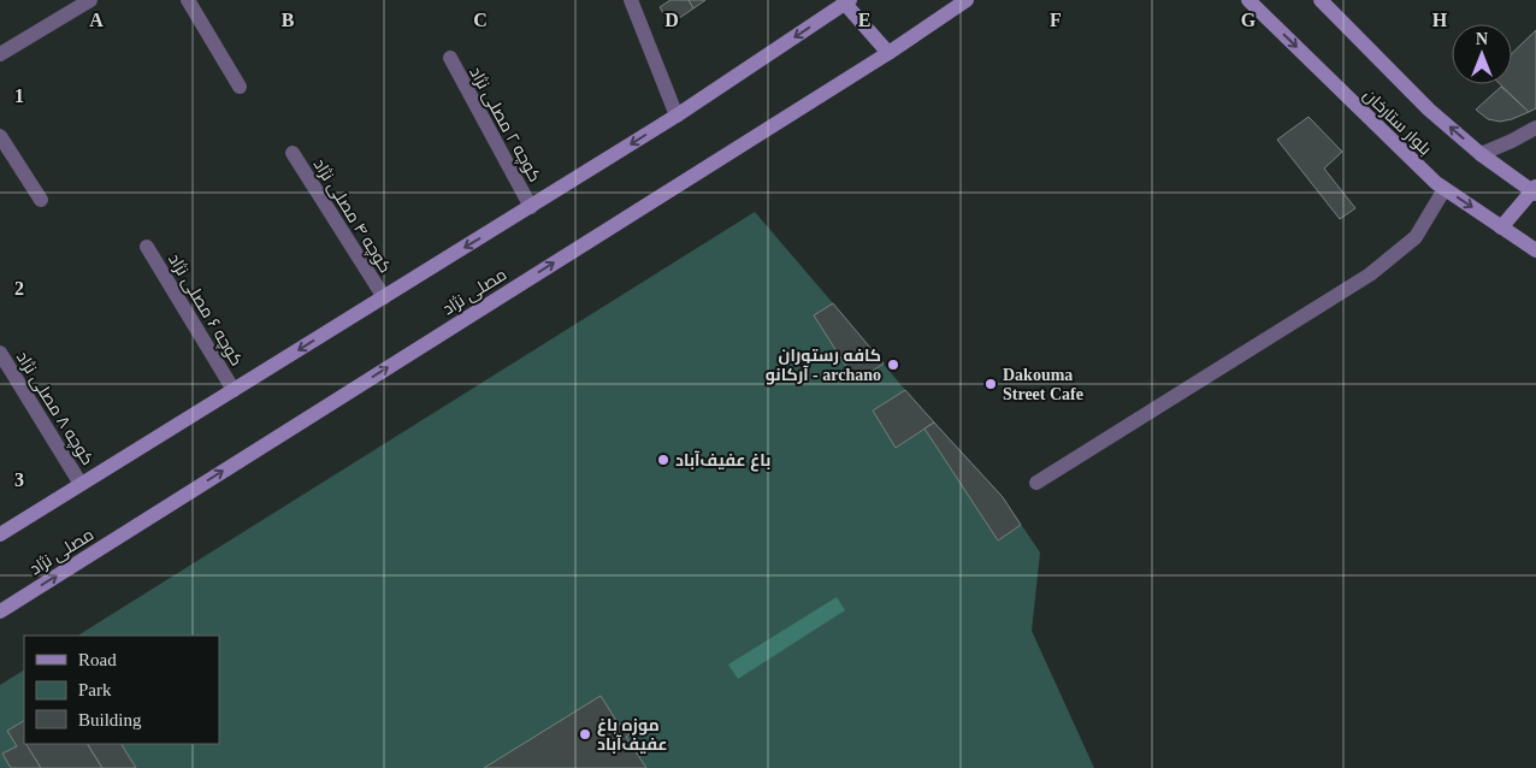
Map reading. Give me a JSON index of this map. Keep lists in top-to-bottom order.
{
  "streets": {
    "main road": ["بلوار ستارخان", "مصلی نژاد"],
    "street": [
      "کوچه ۲ مصلی نژاد",
      "کوچه ۴ مصلی نژاد",
      "کوچه ۶ مصلی نژاد",
      "کوچه ۸ مصلی نژاد"
    ]
  },
  "places": [
    "کافه رستوران آرکانو - archano",
    "Dakouma Street Cafe",
    "باغ عفیف‌آباد",
    "موزه باغ عفیف‌آباد"
  ],
  "legend": ["Road", "Park", "Building"],
  "north": "top",
  "grid": {
    "columns": [
      "A",
      "B",
      "C",
      "D",
      "E",
      "F",
      "G",
      "H"
    ],
    "rows": ["1", "2", "3"]
  }
}
